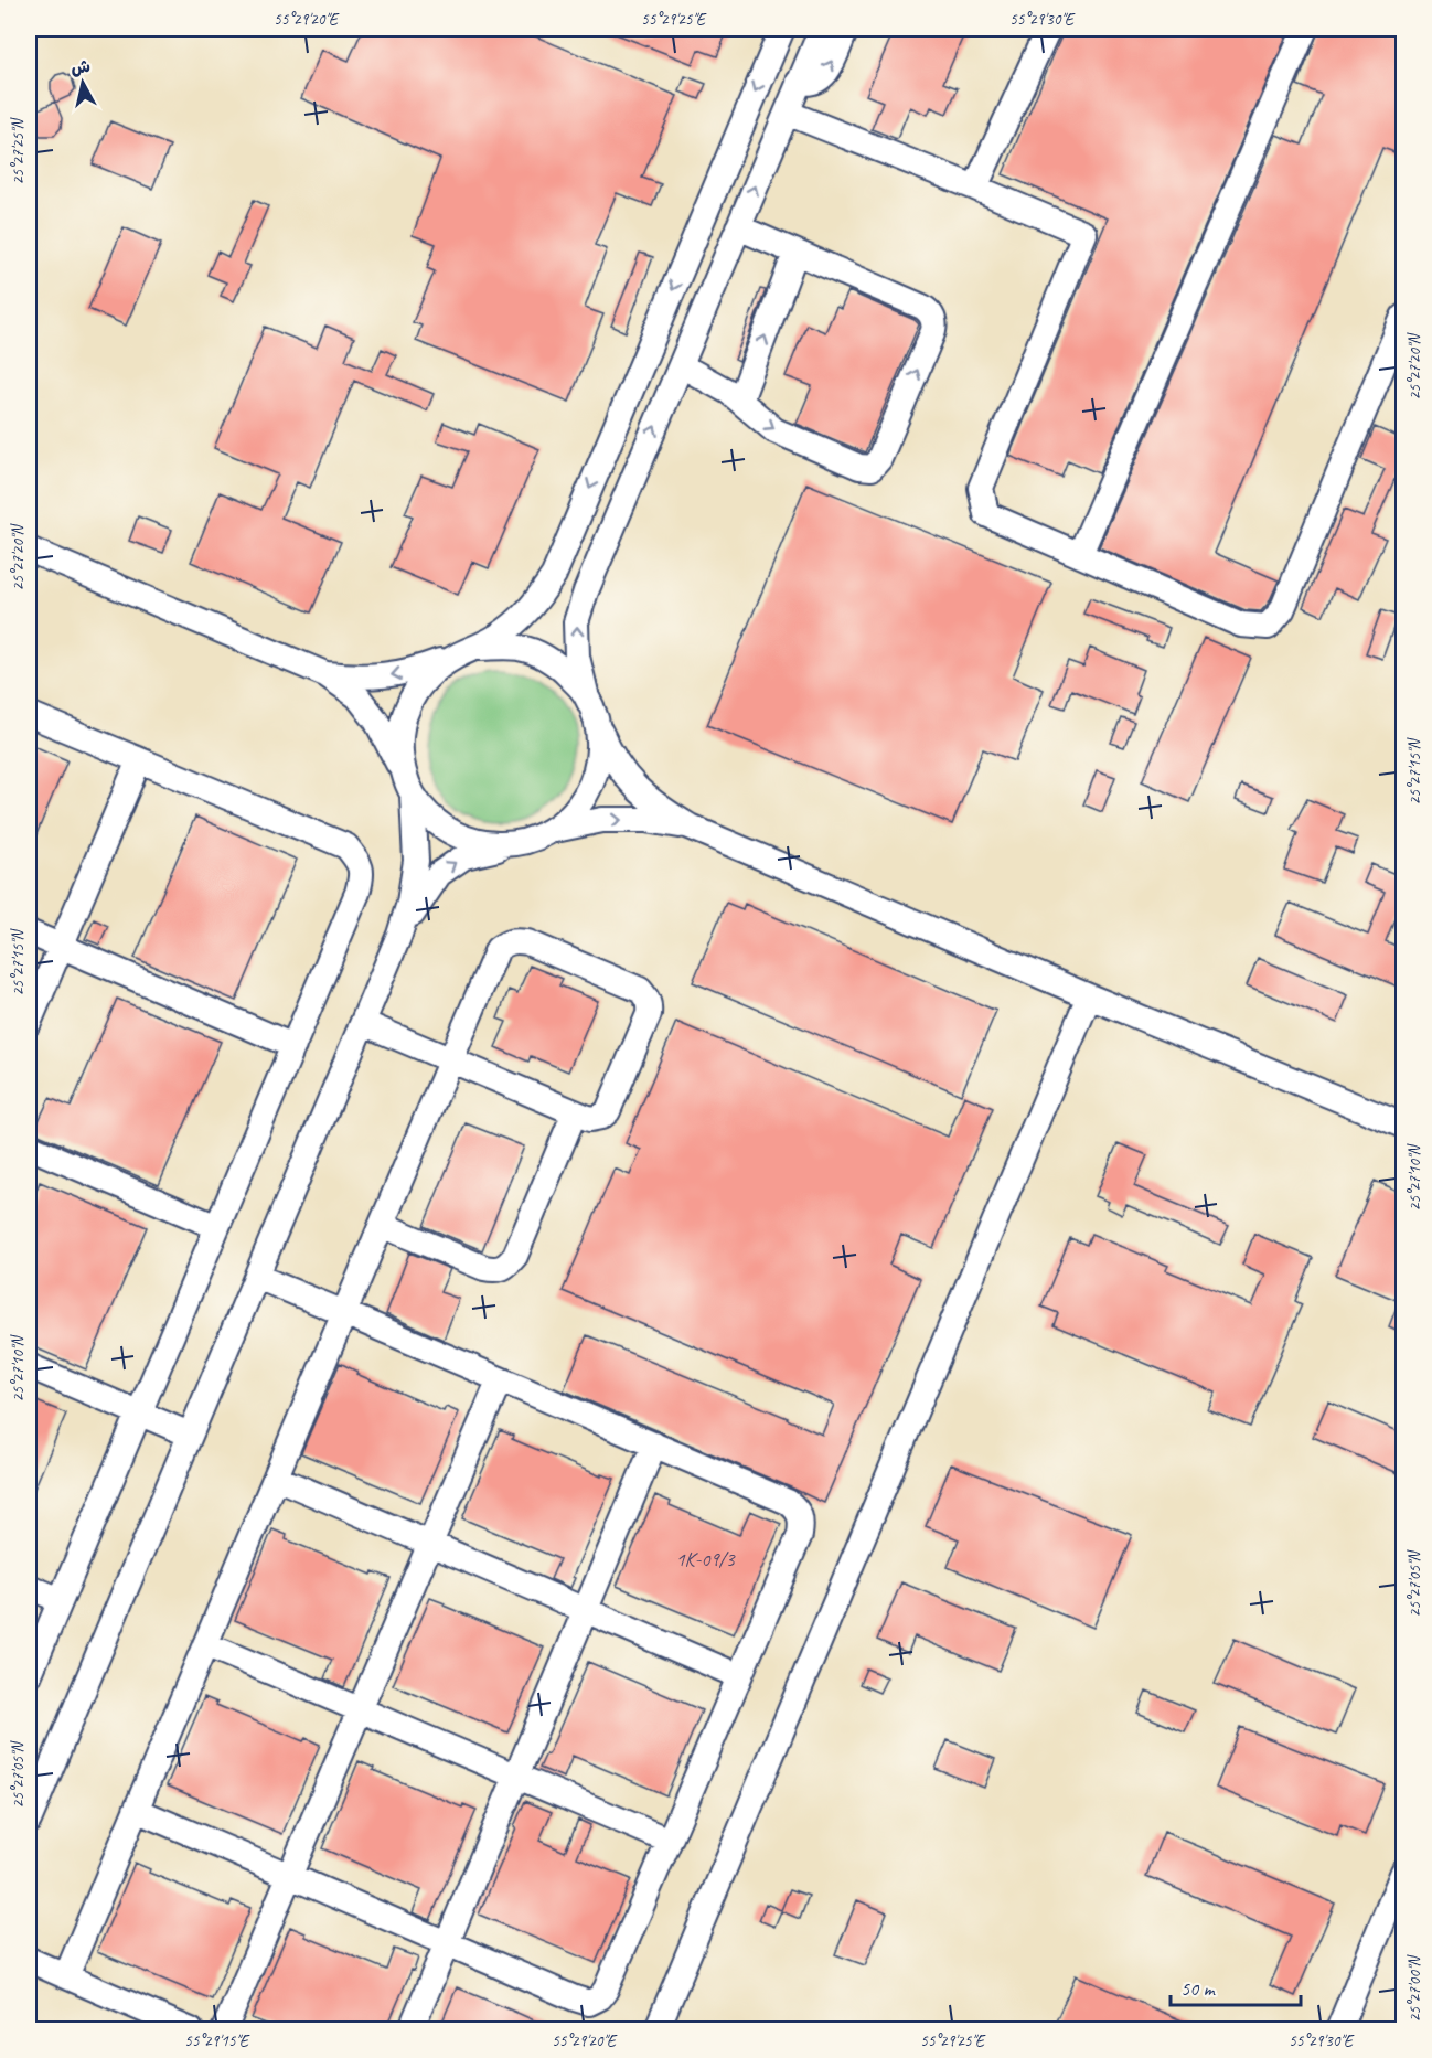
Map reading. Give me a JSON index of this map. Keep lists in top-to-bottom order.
{
  "house_numbers": ["1K-09/3"],
  "scale_bar": "50 m",
  "north": "top",
  "coordinates": [
    "55°29'20\"E",
    "55°29'25\"E",
    "55°29'30\"E",
    "25°27'25\"N",
    "25°27'20\"N",
    "25°27'15\"N",
    "25°27'10\"N",
    "25°27'05\"N",
    "25°27'00\"N",
    "55°29'15\"E"
  ]
}
